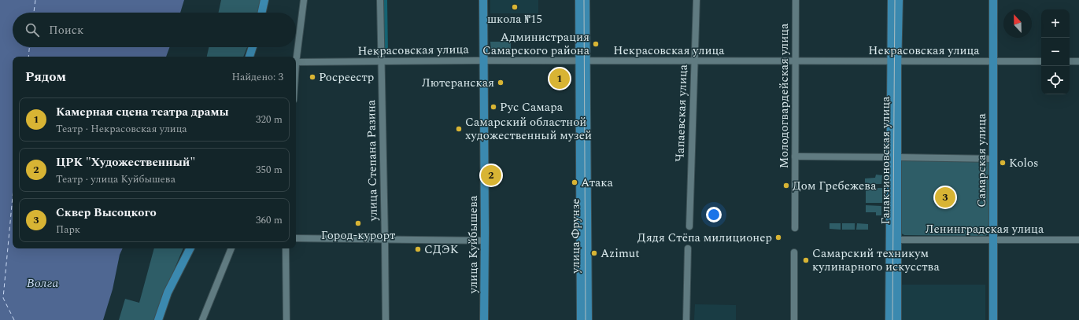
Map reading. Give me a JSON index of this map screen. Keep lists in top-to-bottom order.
{
  "streets": {
    "main road": [
      "Галактионовская улица",
      "Самарская улица",
      "улица Фрунзе",
      "улица Куйбышева"
    ],
    "street": [
      "Некрасовская улица",
      "Молодогвардейская улица",
      "Чапаевская улица",
      "улица Степана Разина",
      "Ленинградская улица"
    ]
  },
  "crossings": [
    ["Некрасовская улица", "Молодогвардейская улица"],
    ["Некрасовская улица", "Чапаевская улица"],
    ["Некрасовская улица", "улица Степана Разина"],
    ["Некрасовская улица", "Галактионовская улица"],
    ["Некрасовская улица", "Самарская улица"],
    ["Некрасовская улица", "улица Фрунзе"],
    ["Некрасовская улица", "улица Куйбышева"],
    ["Галактионовская улица", "Ленинградская улица"],
    ["Самарская улица", "Ленинградская улица"]
  ],
  "water": ["Волга"],
  "places": [
    "школа №15",
    "Администрация Самарского района",
    "Росреестр",
    "Лютеранская",
    "Рус Самара",
    "Самарский областной художественный музей",
    "Kolos",
    "Атака",
    "Дом Гребежева",
    "Город-курорт",
    "Дядя Стёпа милиционер",
    "СДЭК",
    "Azimut",
    "Самарский техникум кулинарного искусства"
  ],
  "north": "top",
  "page": {
    "map_buttons": ["+", "−"],
    "search": "Поиск",
    "heading": ["Рядом", "Найдено: 3"],
    "pins": ["1", "2", "3"],
    "list": [
      {
        "mark": "1",
        "name": "Камерная сцена театра драмы",
        "note": "Театр · Некрасовская улица",
        "value": "320 m"
      },
      {
        "mark": "2",
        "name": "ЦРК \"Художественный\"",
        "note": "Театр · улица Куйбышева",
        "value": "350 m"
      },
      {
        "mark": "3",
        "name": "Сквер Высоцкого",
        "note": "Парк",
        "value": "360 m"
      }
    ]
  }
}
